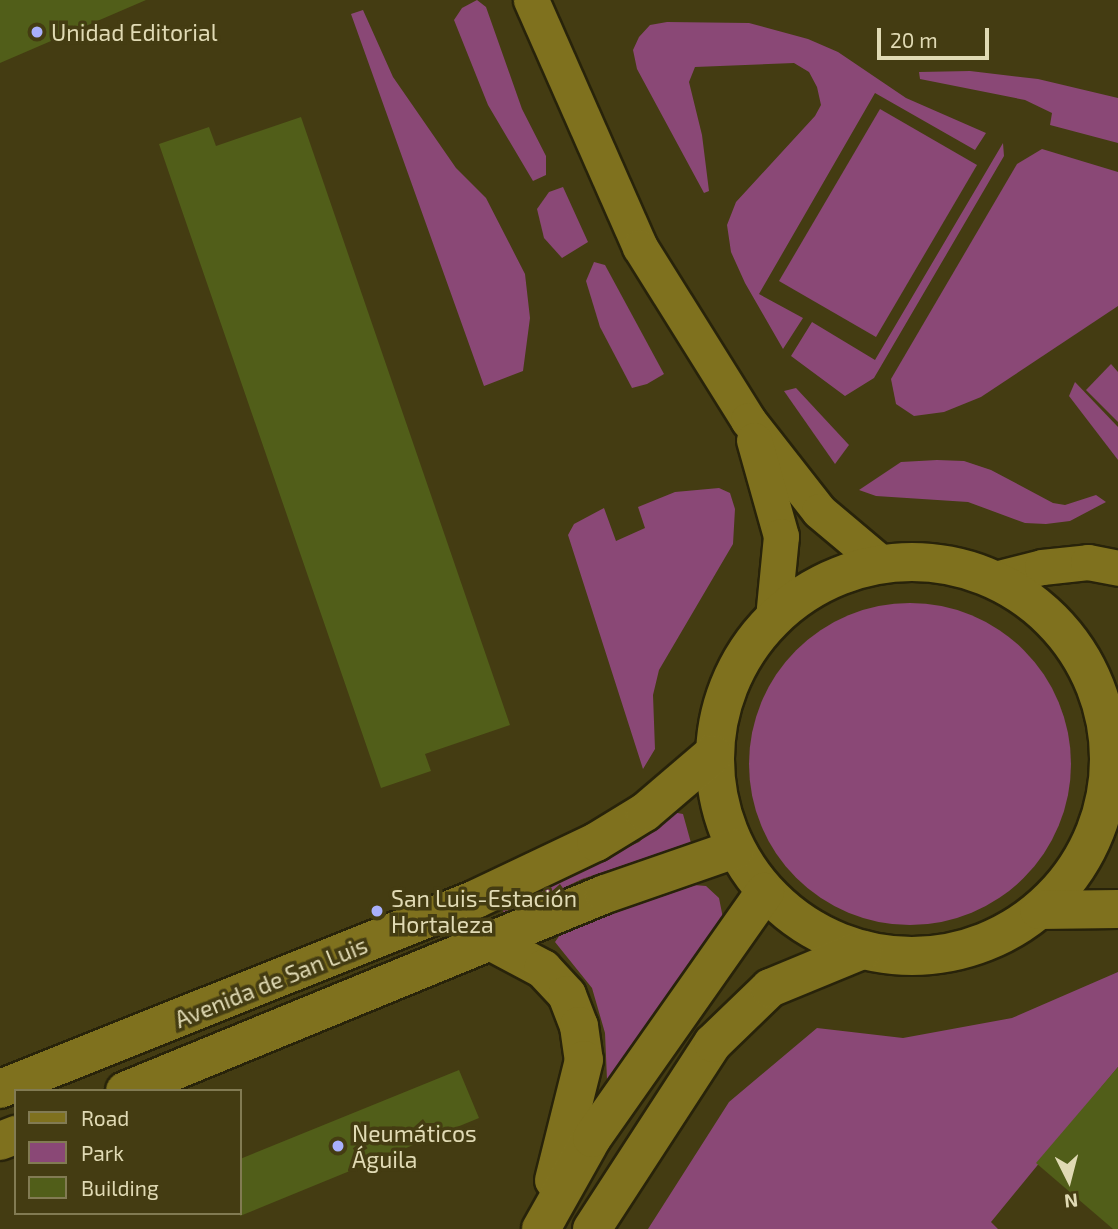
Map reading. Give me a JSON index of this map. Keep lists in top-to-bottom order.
{
  "streets": {
    "street": ["Avenida de San Luis"]
  },
  "places": ["Unidad Editorial", "San Luis-Estación Hortaleza", "Neumáticos Águila"],
  "legend": ["Road", "Park", "Building"],
  "scale_bar": "20 m",
  "north": "bottom"
}
